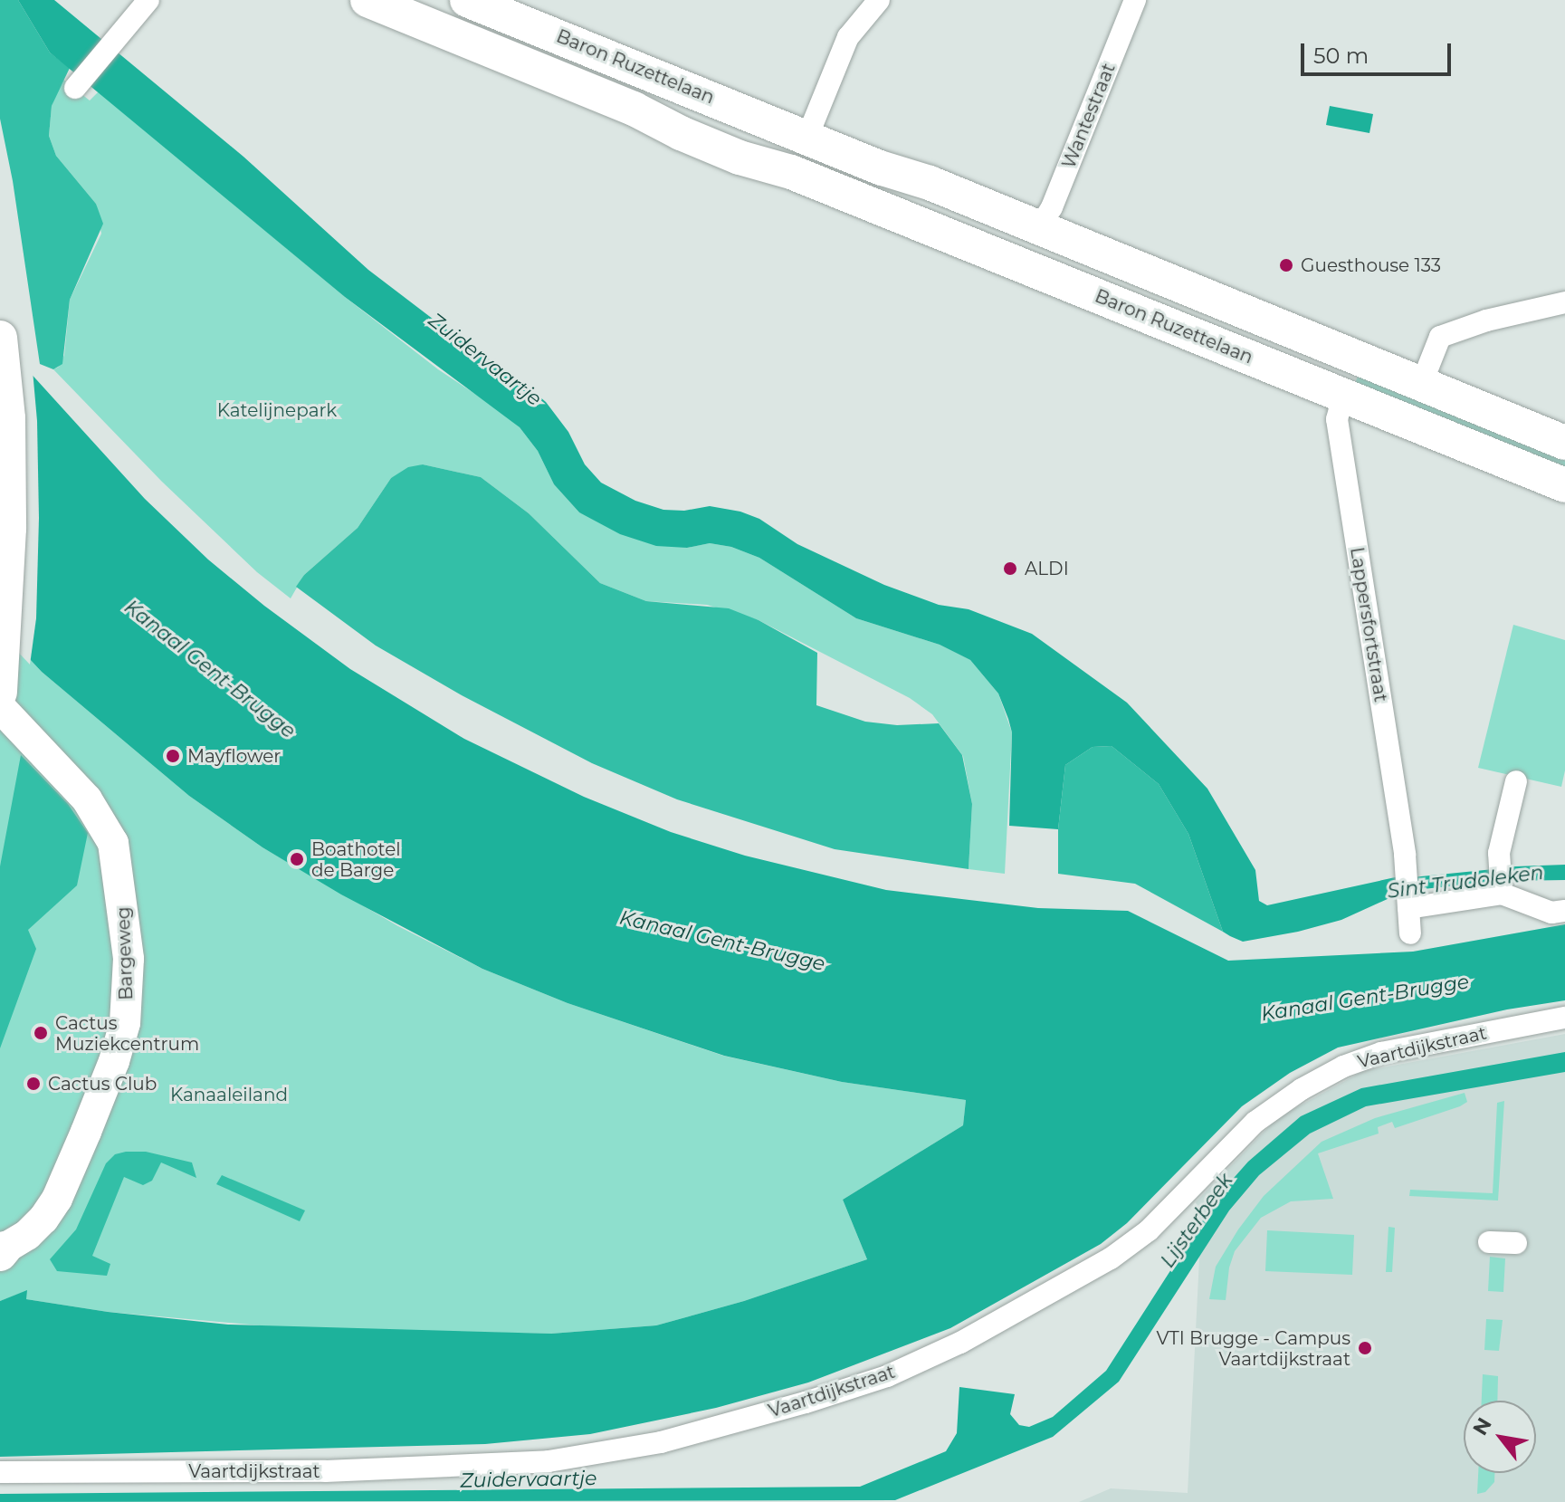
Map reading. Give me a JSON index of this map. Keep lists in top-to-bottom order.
{
  "streets": {
    "main road": ["Baron Ruzettelaan"],
    "street": [
      "Wantestraat",
      "Lappersfortstraat",
      "Bargeweg",
      "Vaartdijkstraat"
    ]
  },
  "crossings": [
    ["Baron Ruzettelaan", "Wantestraat"],
    ["Baron Ruzettelaan", "Lappersfortstraat"]
  ],
  "water": [
    "Zuidervaartje",
    "Kanaal Gent-Brugge",
    "Sint Trudoleken",
    "Lijsterbeek"
  ],
  "parks": ["Katelijnepark", "Kanaaleiland"],
  "places": [
    "Guesthouse 133",
    "ALDI",
    "Mayflower",
    "Boathotel de Barge",
    "Cactus Muziekcentrum",
    "Cactus Club",
    "VTI Brugge - Campus Vaartdijkstraat"
  ],
  "scale_bar": "50 m",
  "north": "top left"
}
